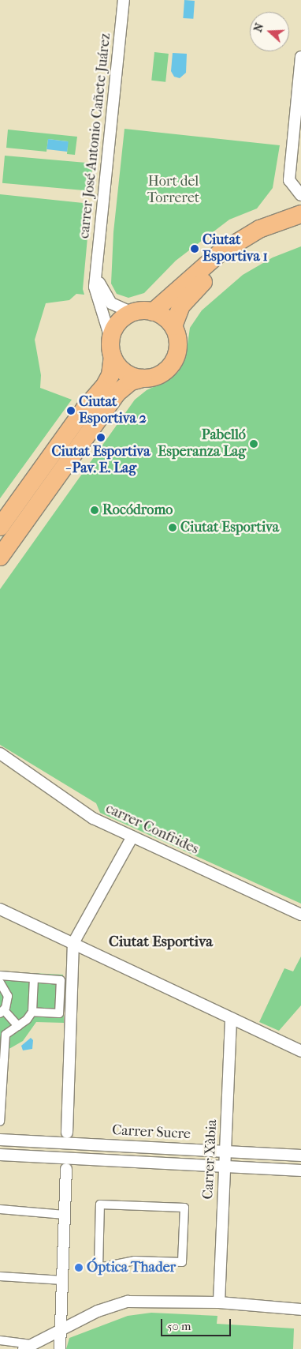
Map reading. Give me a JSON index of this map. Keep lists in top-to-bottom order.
{
  "streets": {
    "street": [
      "carrer José Antonio Cañete Juárez",
      "carrer Confrides",
      "Carrer Sucre",
      "Carrer Xàbia"
    ]
  },
  "crossings": [
    ["Carrer Sucre", "Carrer Xàbia"]
  ],
  "districts": ["Ciutat Esportiva"],
  "parks": ["Hort del Torreret"],
  "places": [
    "Ciutat Esportiva 1",
    "Ciutat Esportiva 2",
    "Ciutat Esportiva - Pav. E. Lag",
    "Pabelló Esperanza Lag",
    "Rocódromo",
    "Ciutat Esportiva",
    "Óptica Thader"
  ],
  "scale_bar": "50 m",
  "north": "left"
}
